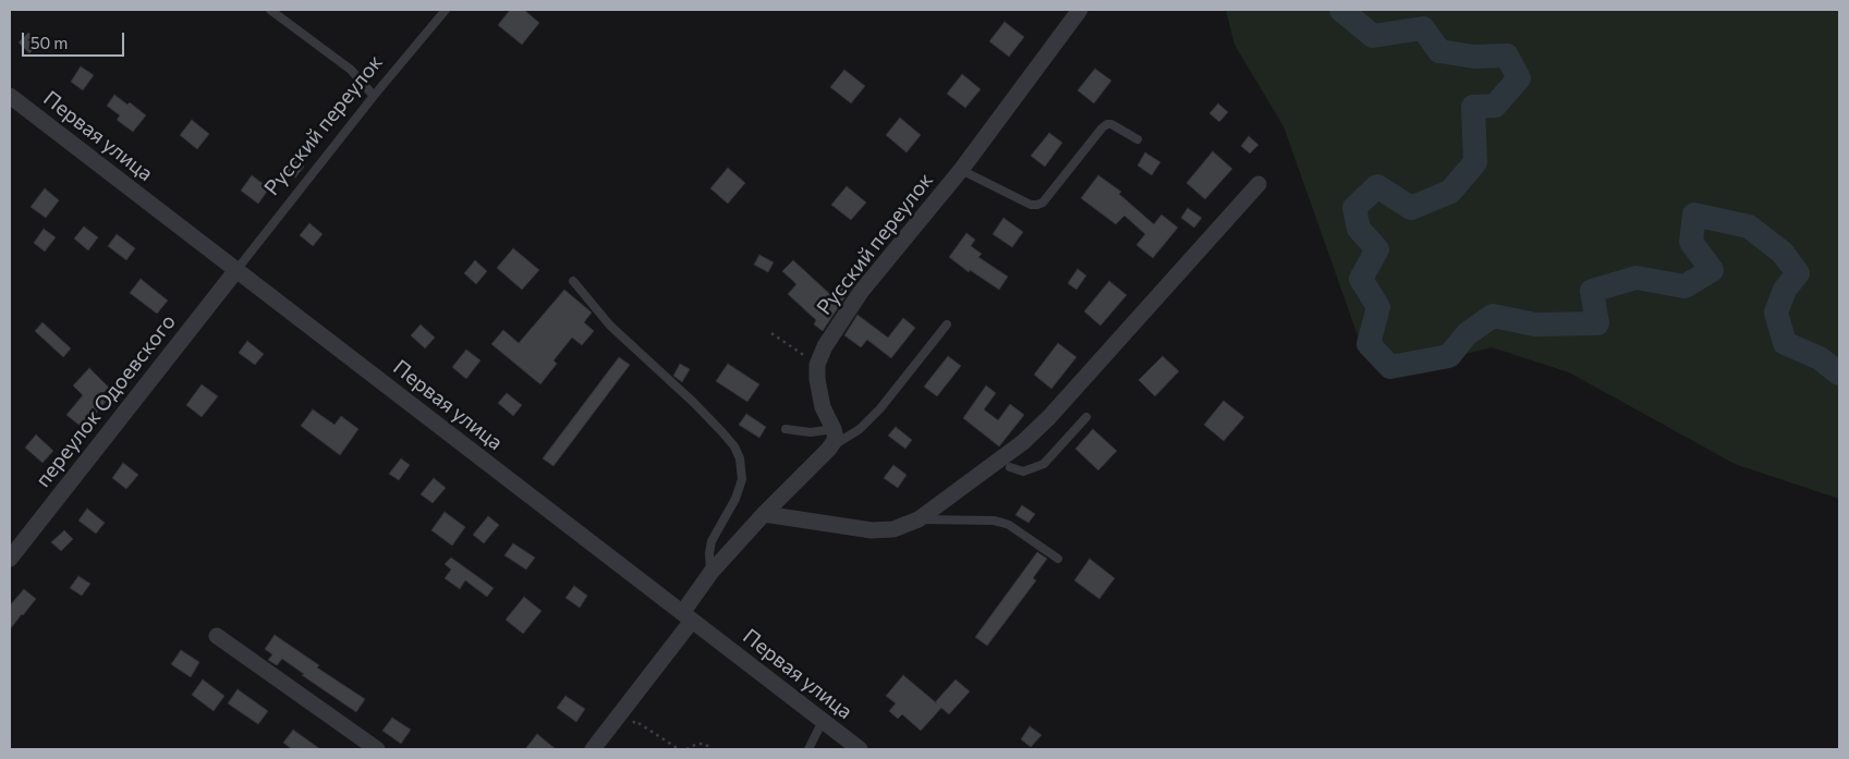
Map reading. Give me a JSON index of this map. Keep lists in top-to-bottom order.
{
  "streets": {
    "street": ["Русский переулок", "Первая улица", "переулок Одоевского"]
  },
  "crossings": [
    ["Русский переулок", "Первая улица"],
    ["Русский переулок", "переулок Одоевского"],
    ["Первая улица", "переулок Одоевского"]
  ],
  "scale_bar": "50 m"
}
